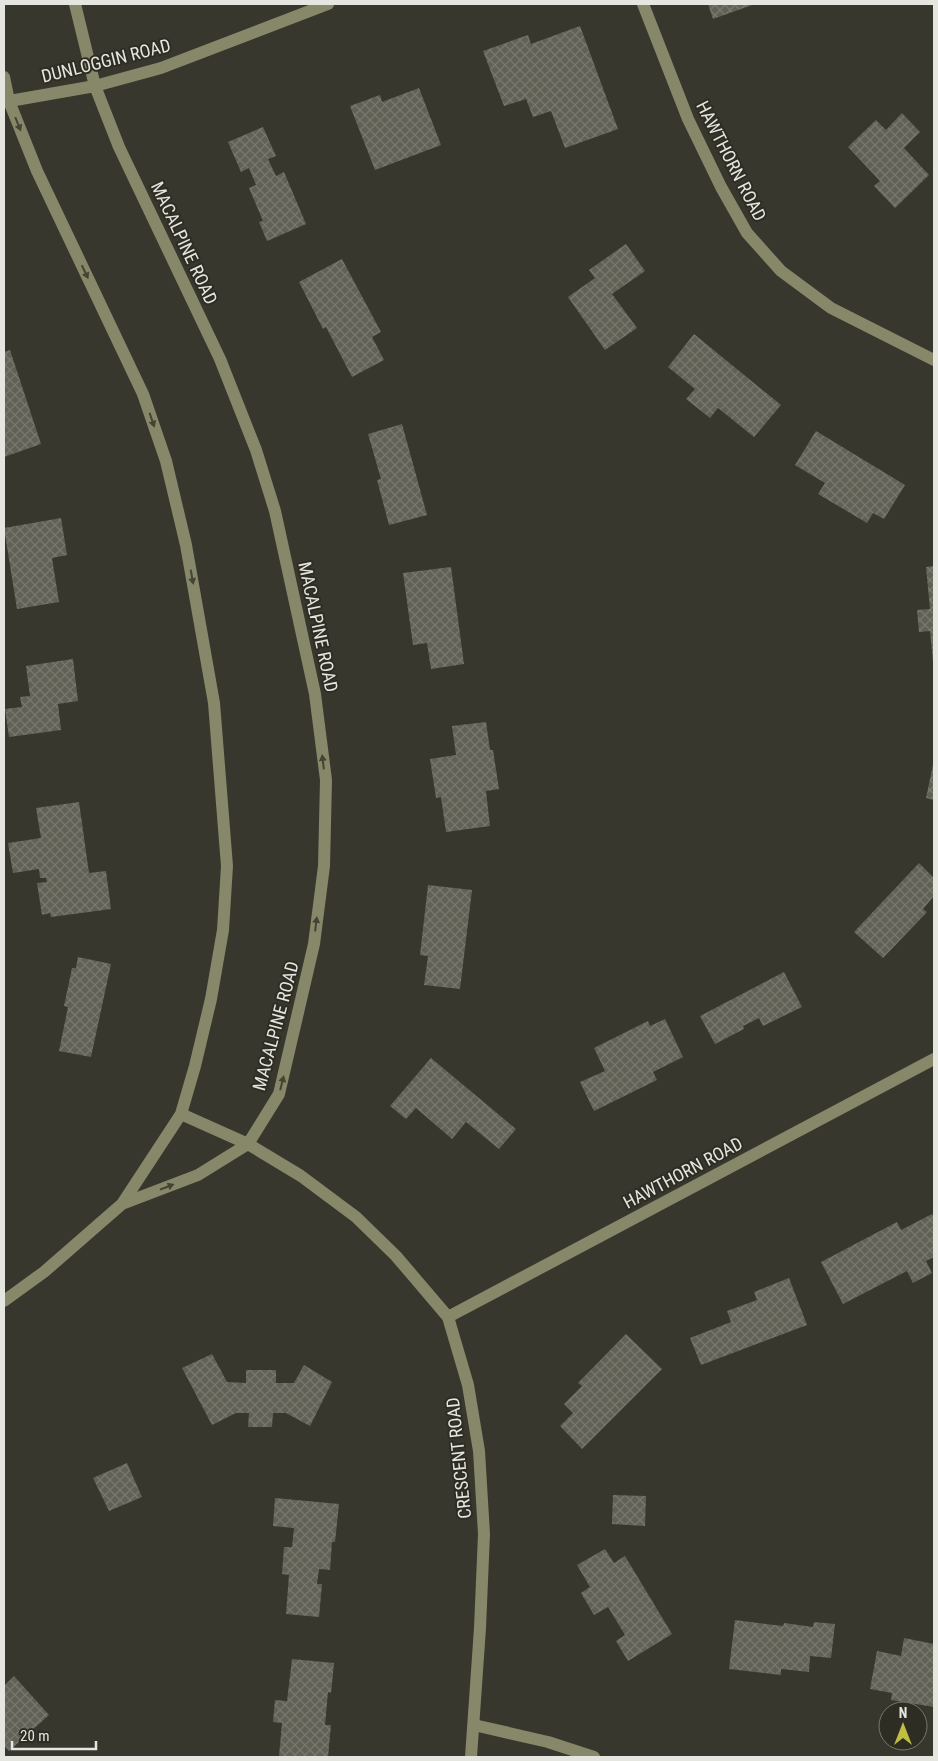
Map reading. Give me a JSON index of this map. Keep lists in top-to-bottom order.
{
  "streets": {
    "street": [
      "DUNLOGGIN ROAD",
      "HAWTHORN ROAD",
      "MACALPINE ROAD",
      "CRESCENT ROAD"
    ]
  },
  "crossings": [
    ["DUNLOGGIN ROAD", "MACALPINE ROAD"],
    ["HAWTHORN ROAD", "CRESCENT ROAD"],
    ["MACALPINE ROAD", "CRESCENT ROAD"]
  ],
  "scale_bar": "20 m",
  "north": "top"
}
